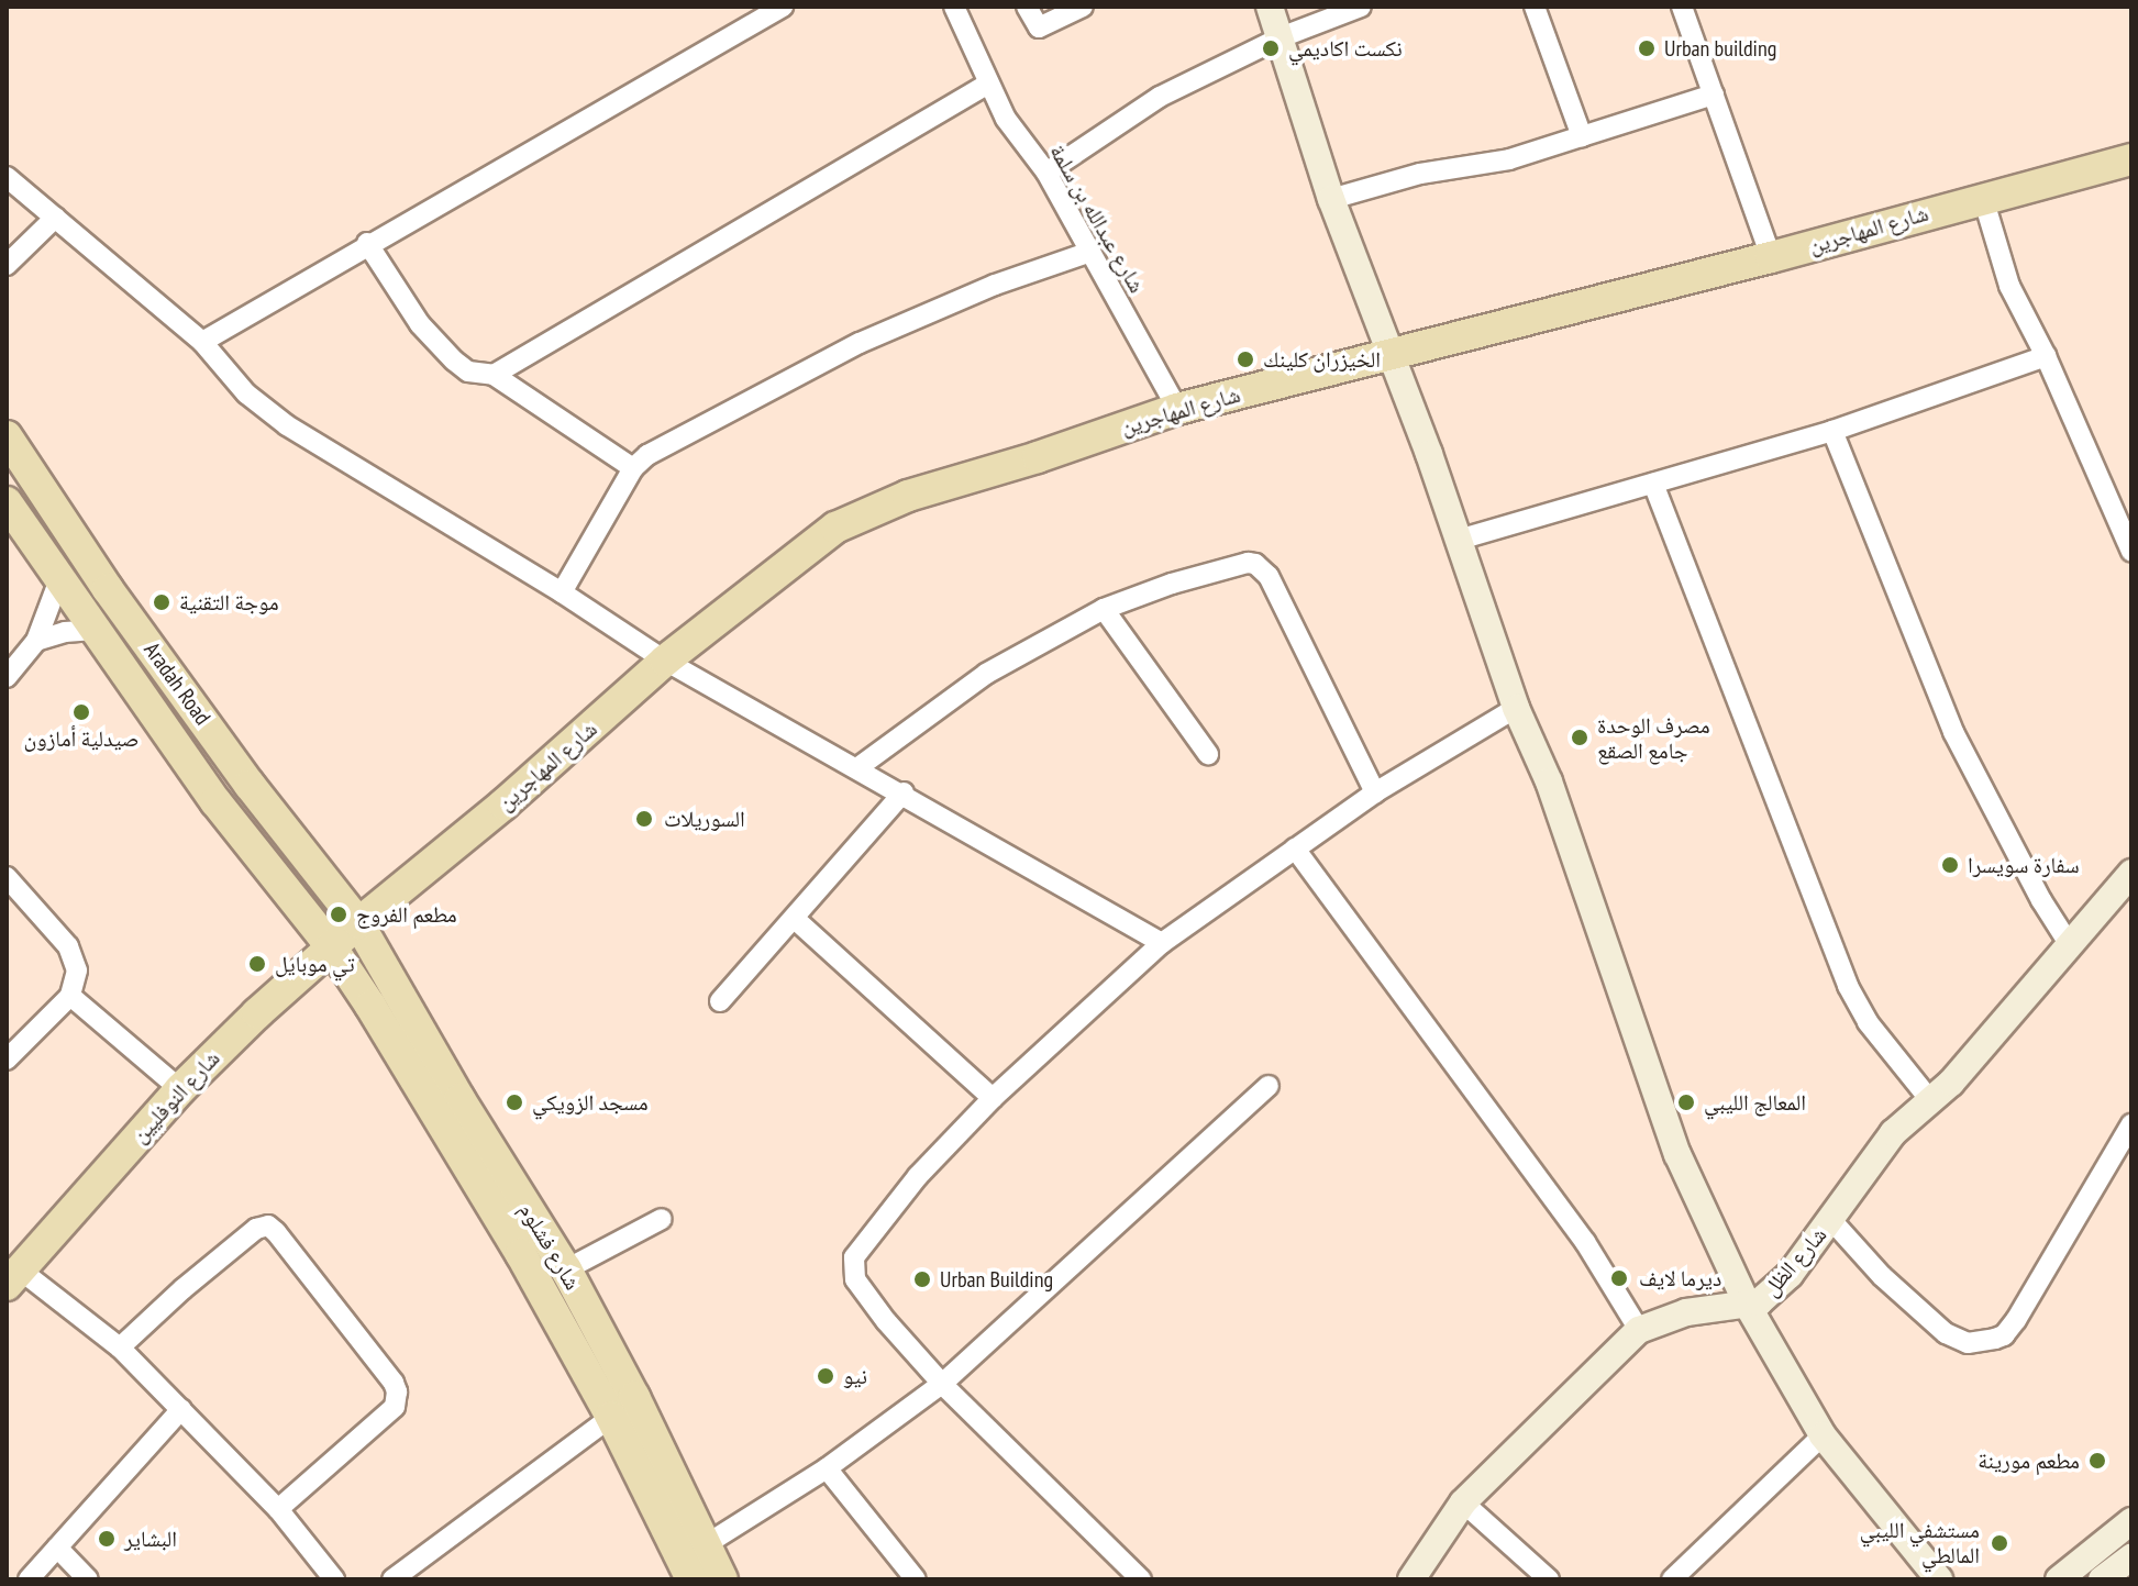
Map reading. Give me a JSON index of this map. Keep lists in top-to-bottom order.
{
  "streets": {
    "main road": [
      "شارع المهاجرين",
      "Aradah Road",
      "شارع النوفليين",
      "شارع فشلوم",
      "شارع الظل"
    ],
    "street": ["شارع عبدالله بن سلمة"]
  },
  "crossings": [
    ["شارع عبدالله بن سلمة", "شارع المهاجرين"],
    ["شارع المهاجرين", "Aradah Road"],
    ["شارع المهاجرين", "شارع النوفليين"],
    ["شارع المهاجرين", "شارع فشلوم"],
    ["Aradah Road", "شارع النوفليين"],
    ["Aradah Road", "شارع فشلوم"],
    ["شارع النوفليين", "شارع فشلوم"]
  ],
  "places": [
    "نكست اكاديمي",
    "Urban building",
    "الخيزران كلينك",
    "موجة التقنية",
    "صيدلية أمازون",
    "مصرف الوحدة جامع الصقع",
    "السوريلات",
    "سفارة سويسرا",
    "مطعم الفروج",
    "تي موبايل",
    "مسجد الزويكي",
    "المعالج الليبي",
    "ديرما لايف",
    "Urban Building",
    "نيو",
    "مطعم مورينة",
    "البشاير",
    "مستشفي الليبي المالطي"
  ]
}
